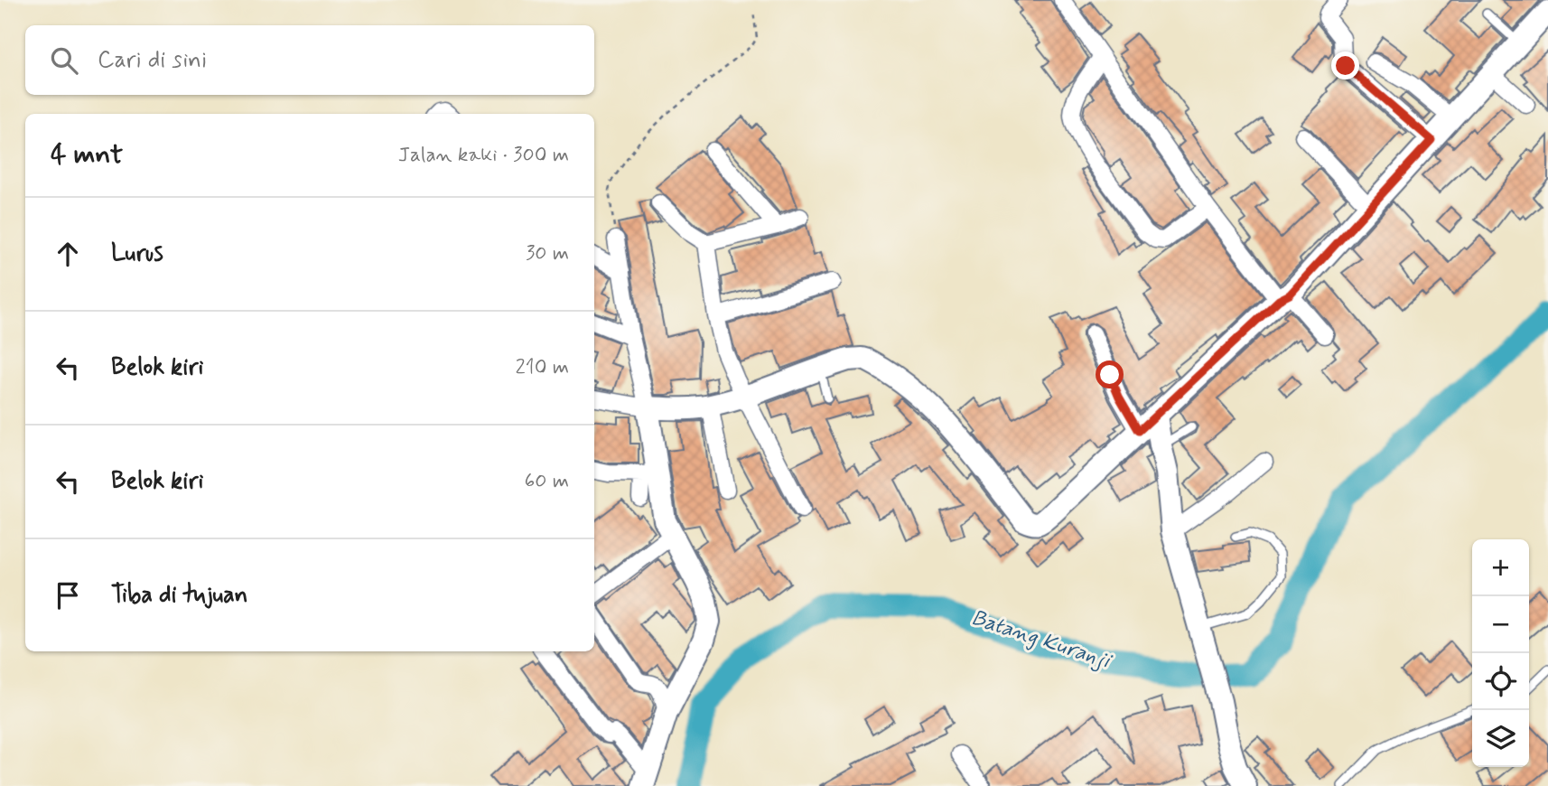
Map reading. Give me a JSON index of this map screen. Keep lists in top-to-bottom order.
{
  "water": ["Batang Kuranji"],
  "page": {
    "search": "Cari di sini",
    "heading": ["4 mnt", "Jalan kaki · 300 m"],
    "list": [
      ["Lurus", "30 m"],
      ["Belok kiri", "210 m"],
      ["Belok kiri", "60 m"],
      "Tiba di tujuan"
    ],
    "map_buttons": ["+", "−"]
  }
}
